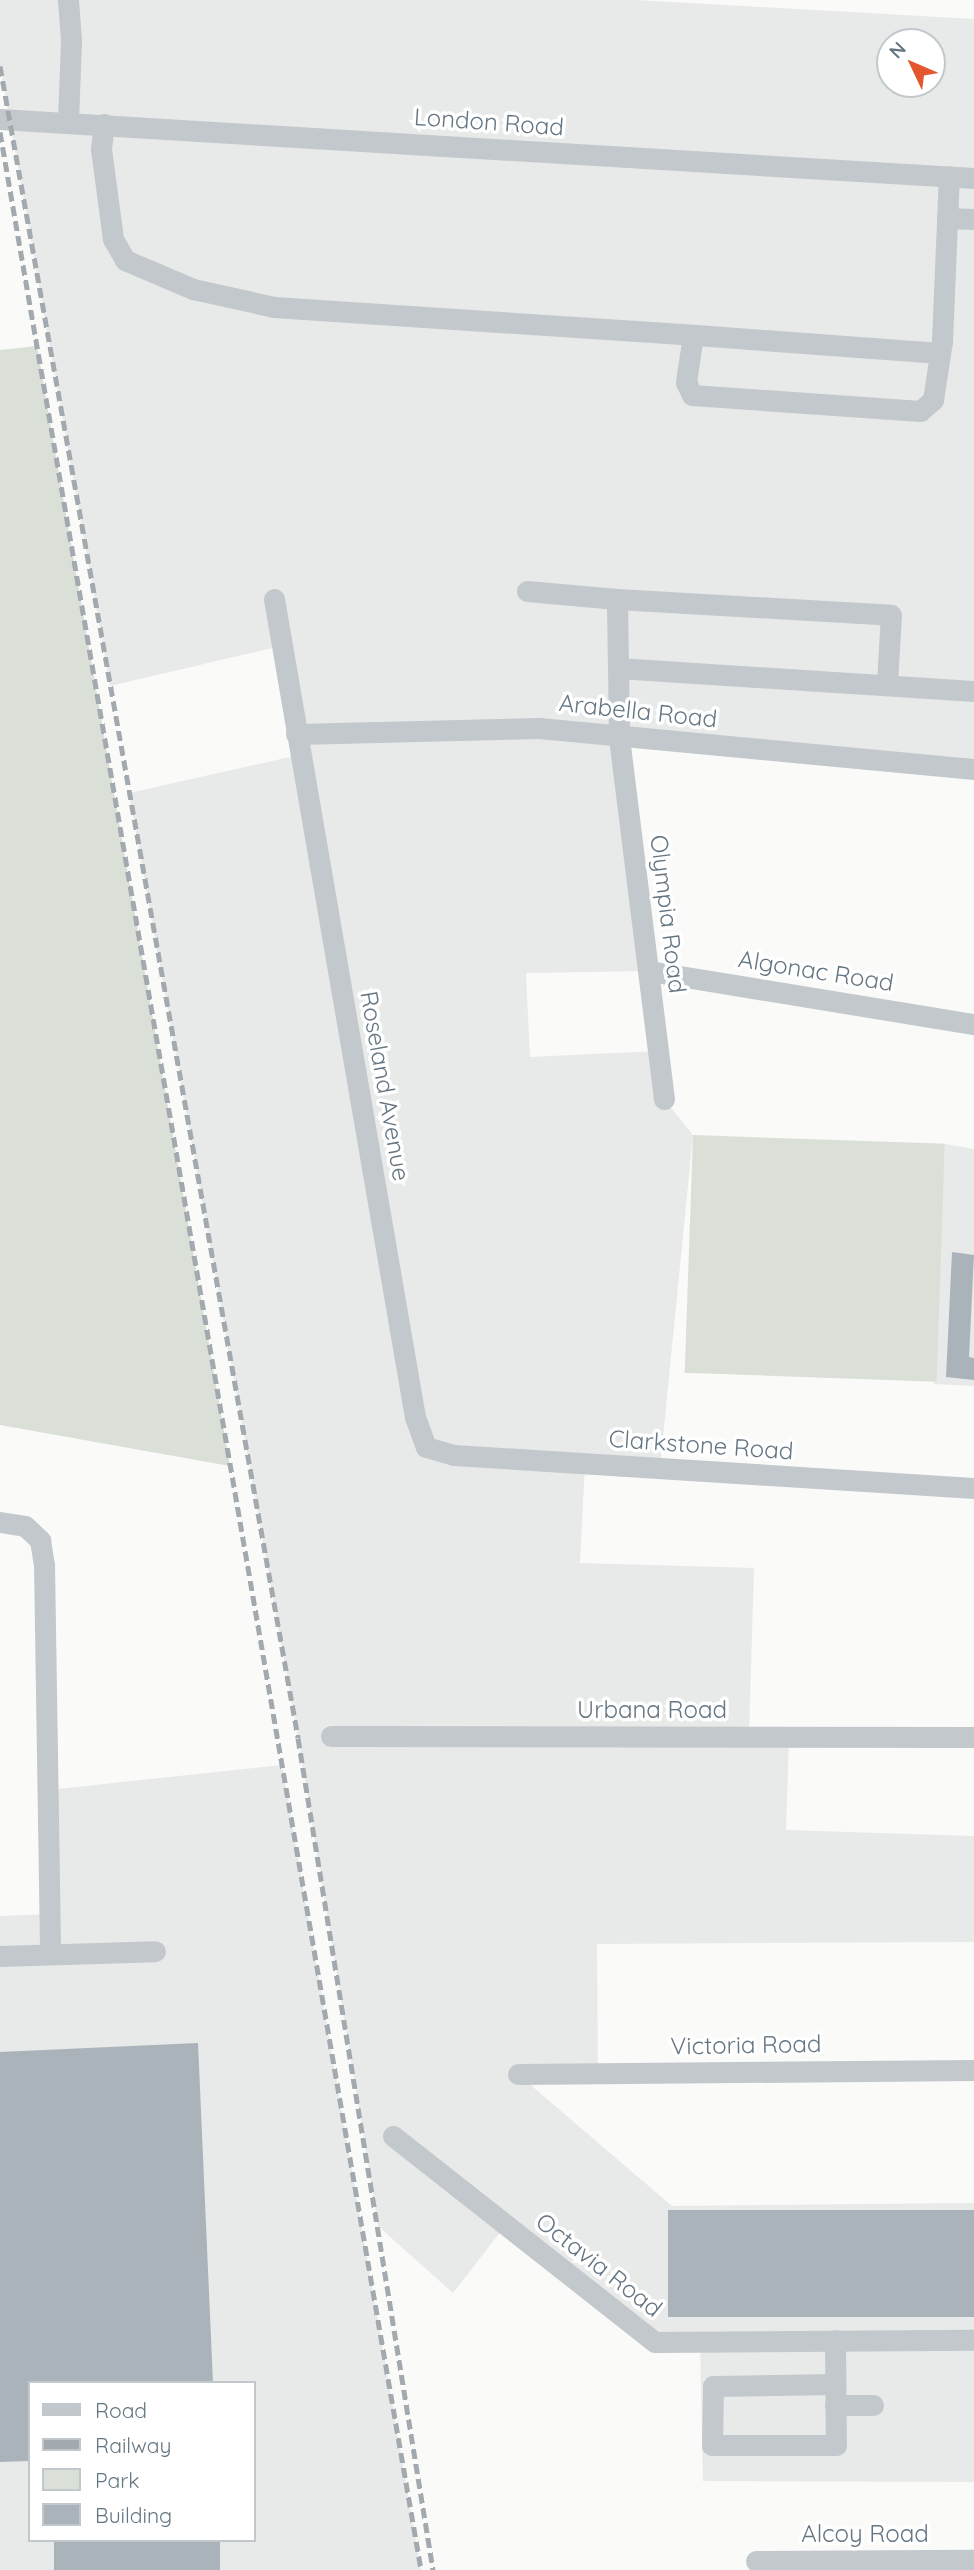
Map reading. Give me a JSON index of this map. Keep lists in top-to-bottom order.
{
  "streets": {
    "street": [
      "London Road",
      "Arabella Road",
      "Olympia Road",
      "Algonac Road",
      "Roseland Avenue",
      "Clarkstone Road",
      "Urbana Road",
      "Victoria Road",
      "Octavia Road",
      "Alcoy Road"
    ]
  },
  "crossings": [
    ["Arabella Road", "Olympia Road"],
    ["Arabella Road", "Roseland Avenue"],
    ["Olympia Road", "Algonac Road"],
    ["Roseland Avenue", "Clarkstone Road"]
  ],
  "legend": [
    "Road",
    "Railway",
    "Park",
    "Building"
  ],
  "north": "top left"
}
